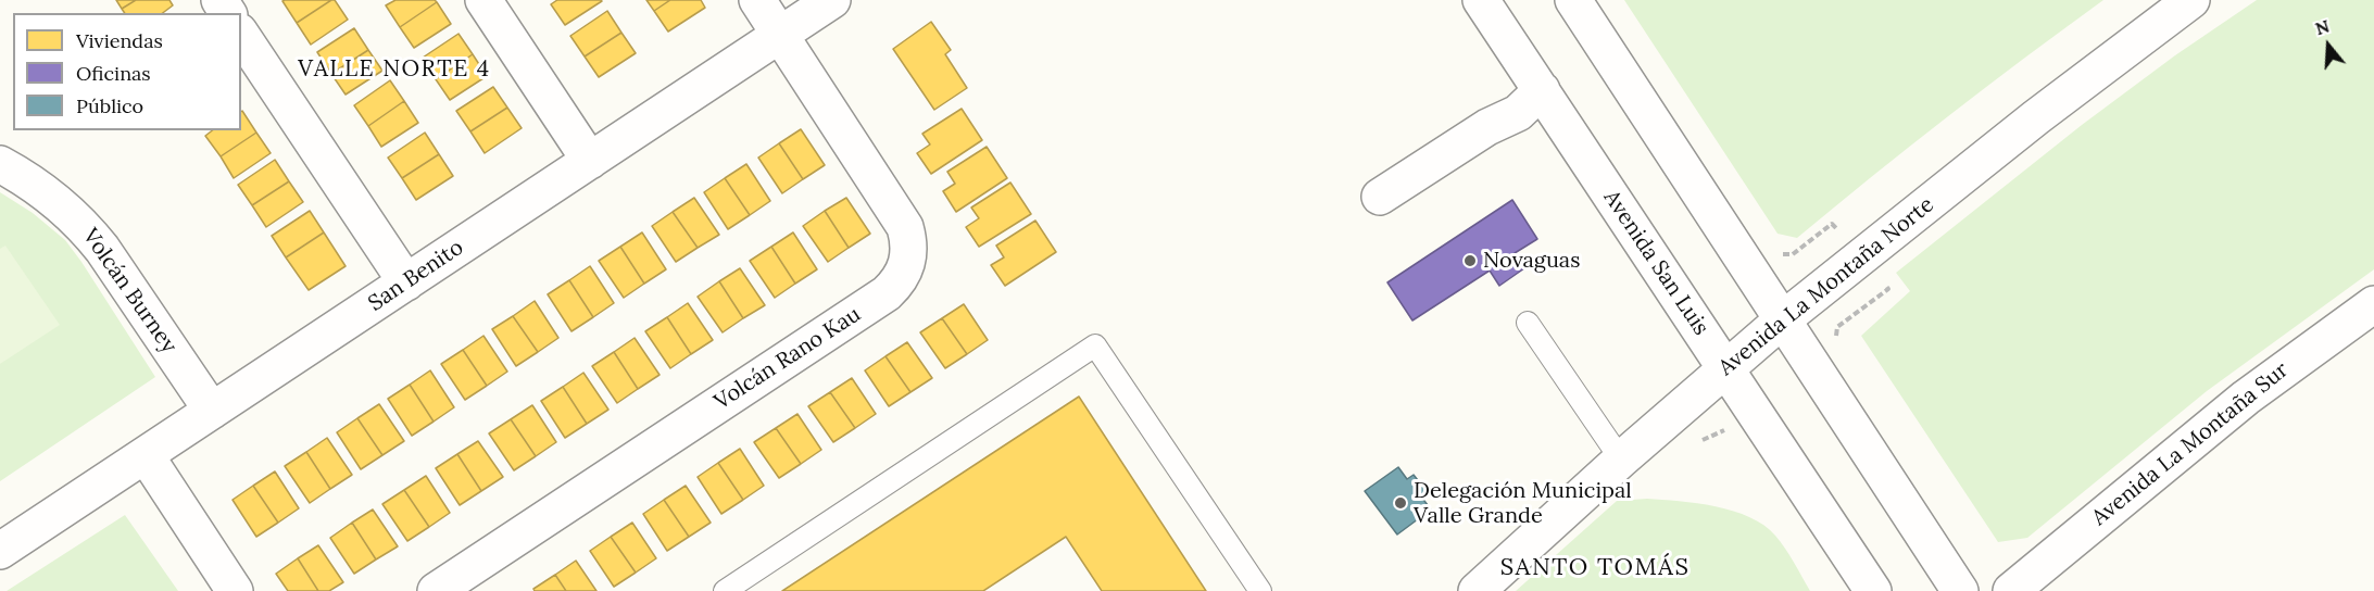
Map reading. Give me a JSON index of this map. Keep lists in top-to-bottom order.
{
  "streets": {
    "street": [
      "Avenida San Luis",
      "San Benito",
      "Avenida La Montaña Norte",
      "Volcán Burney",
      "Volcán Rano Kau",
      "Avenida La Montaña Sur"
    ]
  },
  "crossings": [
    ["Avenida San Luis", "Avenida La Montaña Norte"],
    ["San Benito", "Volcán Burney"],
    ["San Benito", "Volcán Rano Kau"]
  ],
  "districts": ["VALLE NORTE 4", "SANTO TOMÁS"],
  "places": ["Novaguas", "Delegación Municipal Valle Grande"],
  "legend": ["Viviendas", "Oficinas", "Público"],
  "north": "top"
}
